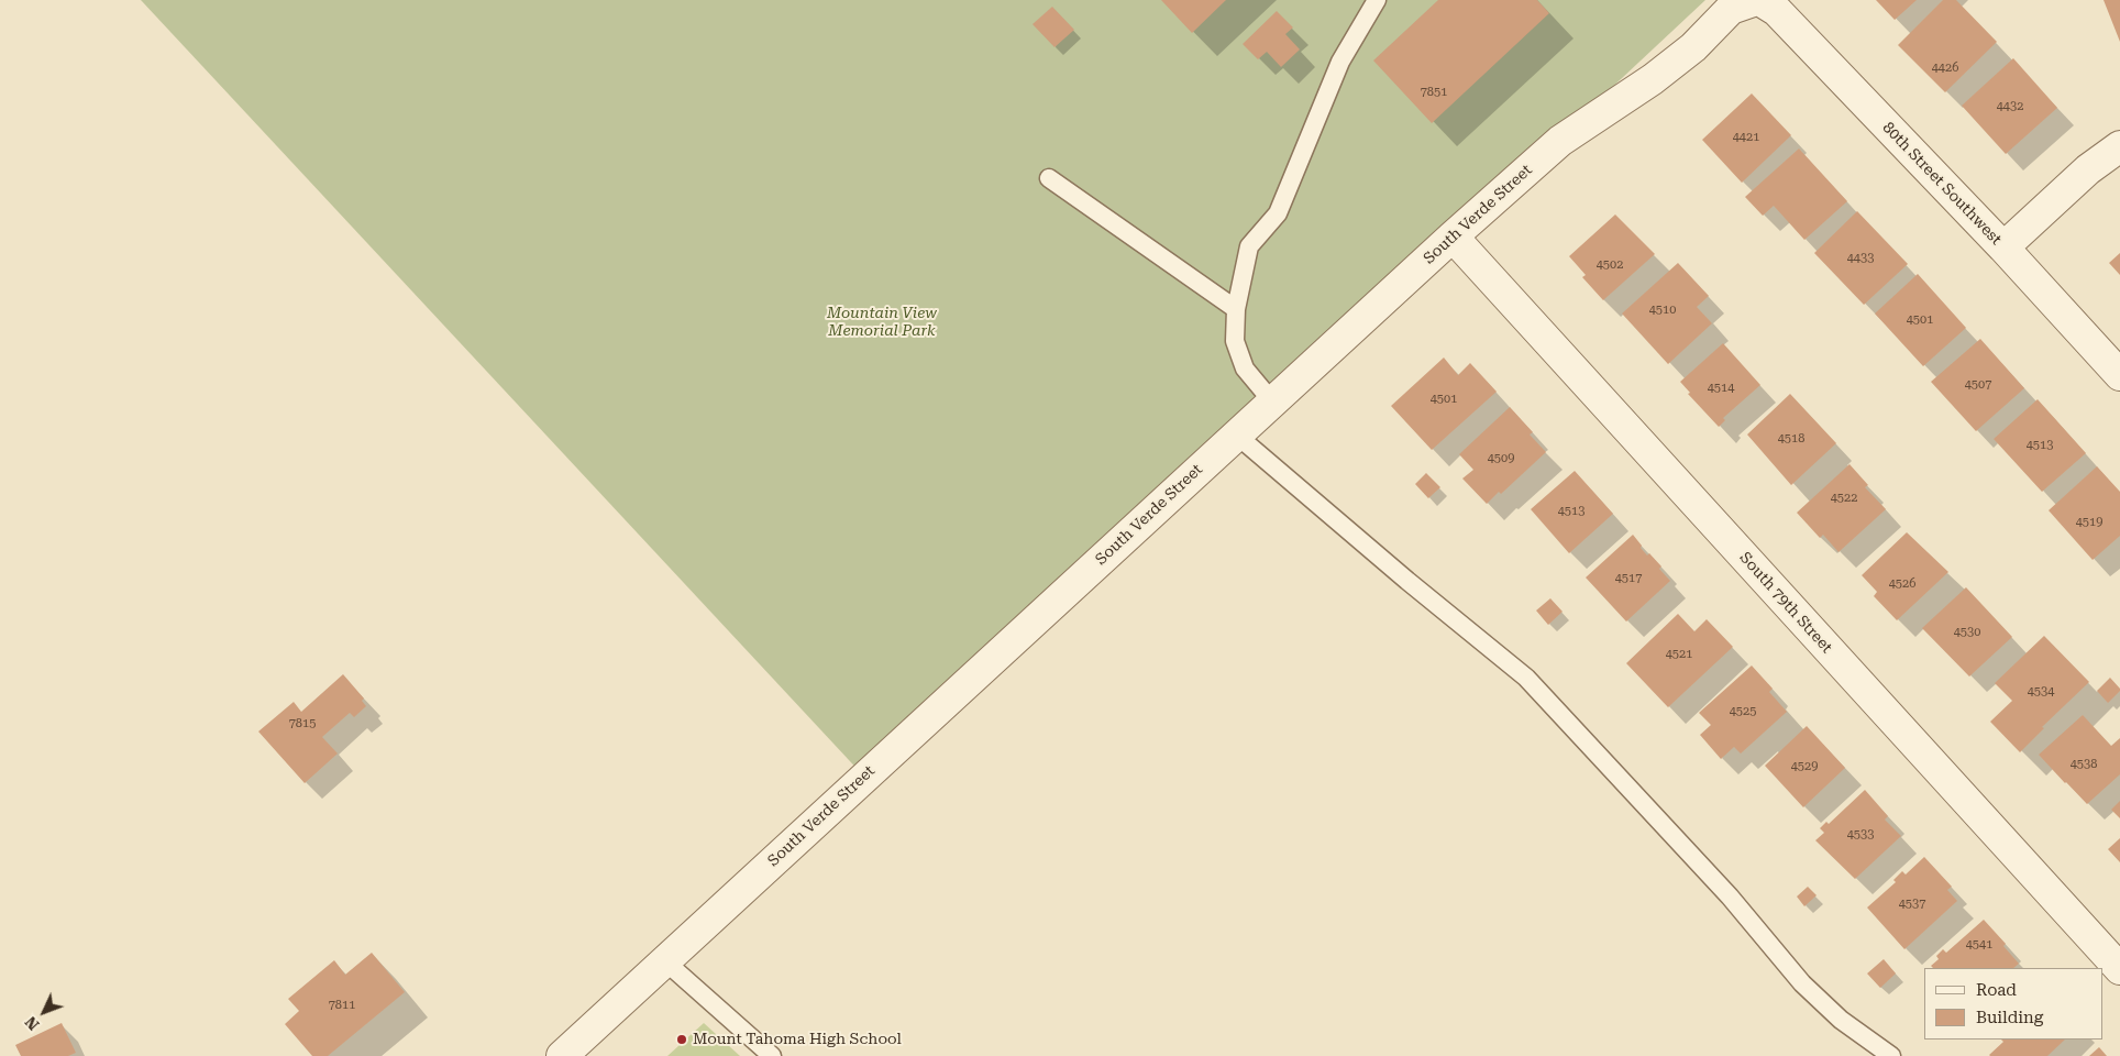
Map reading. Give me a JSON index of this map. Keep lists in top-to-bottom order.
{
  "streets": {
    "street": ["80th Street Southwest", "South Verde Street", "South 79th Street"]
  },
  "crossings": [
    ["80th Street Southwest", "South Verde Street"],
    ["South Verde Street", "South 79th Street"]
  ],
  "parks": ["Mountain View Memorial Park"],
  "places": ["Mount Tahoma High School"],
  "house_numbers": [
    "4426",
    "7851",
    "4432",
    "4421",
    "4433",
    "4502",
    "4510",
    "4501",
    "4507",
    "4514",
    "4501",
    "4518",
    "4513",
    "4509",
    "4522",
    "4513",
    "4519",
    "4517",
    "4526",
    "4530",
    "4521",
    "4534",
    "4525",
    "7815",
    "4538",
    "4529",
    "4533",
    "4537",
    "4541",
    "7811"
  ],
  "legend": ["Road", "Building"],
  "north": "bottom left"
}
